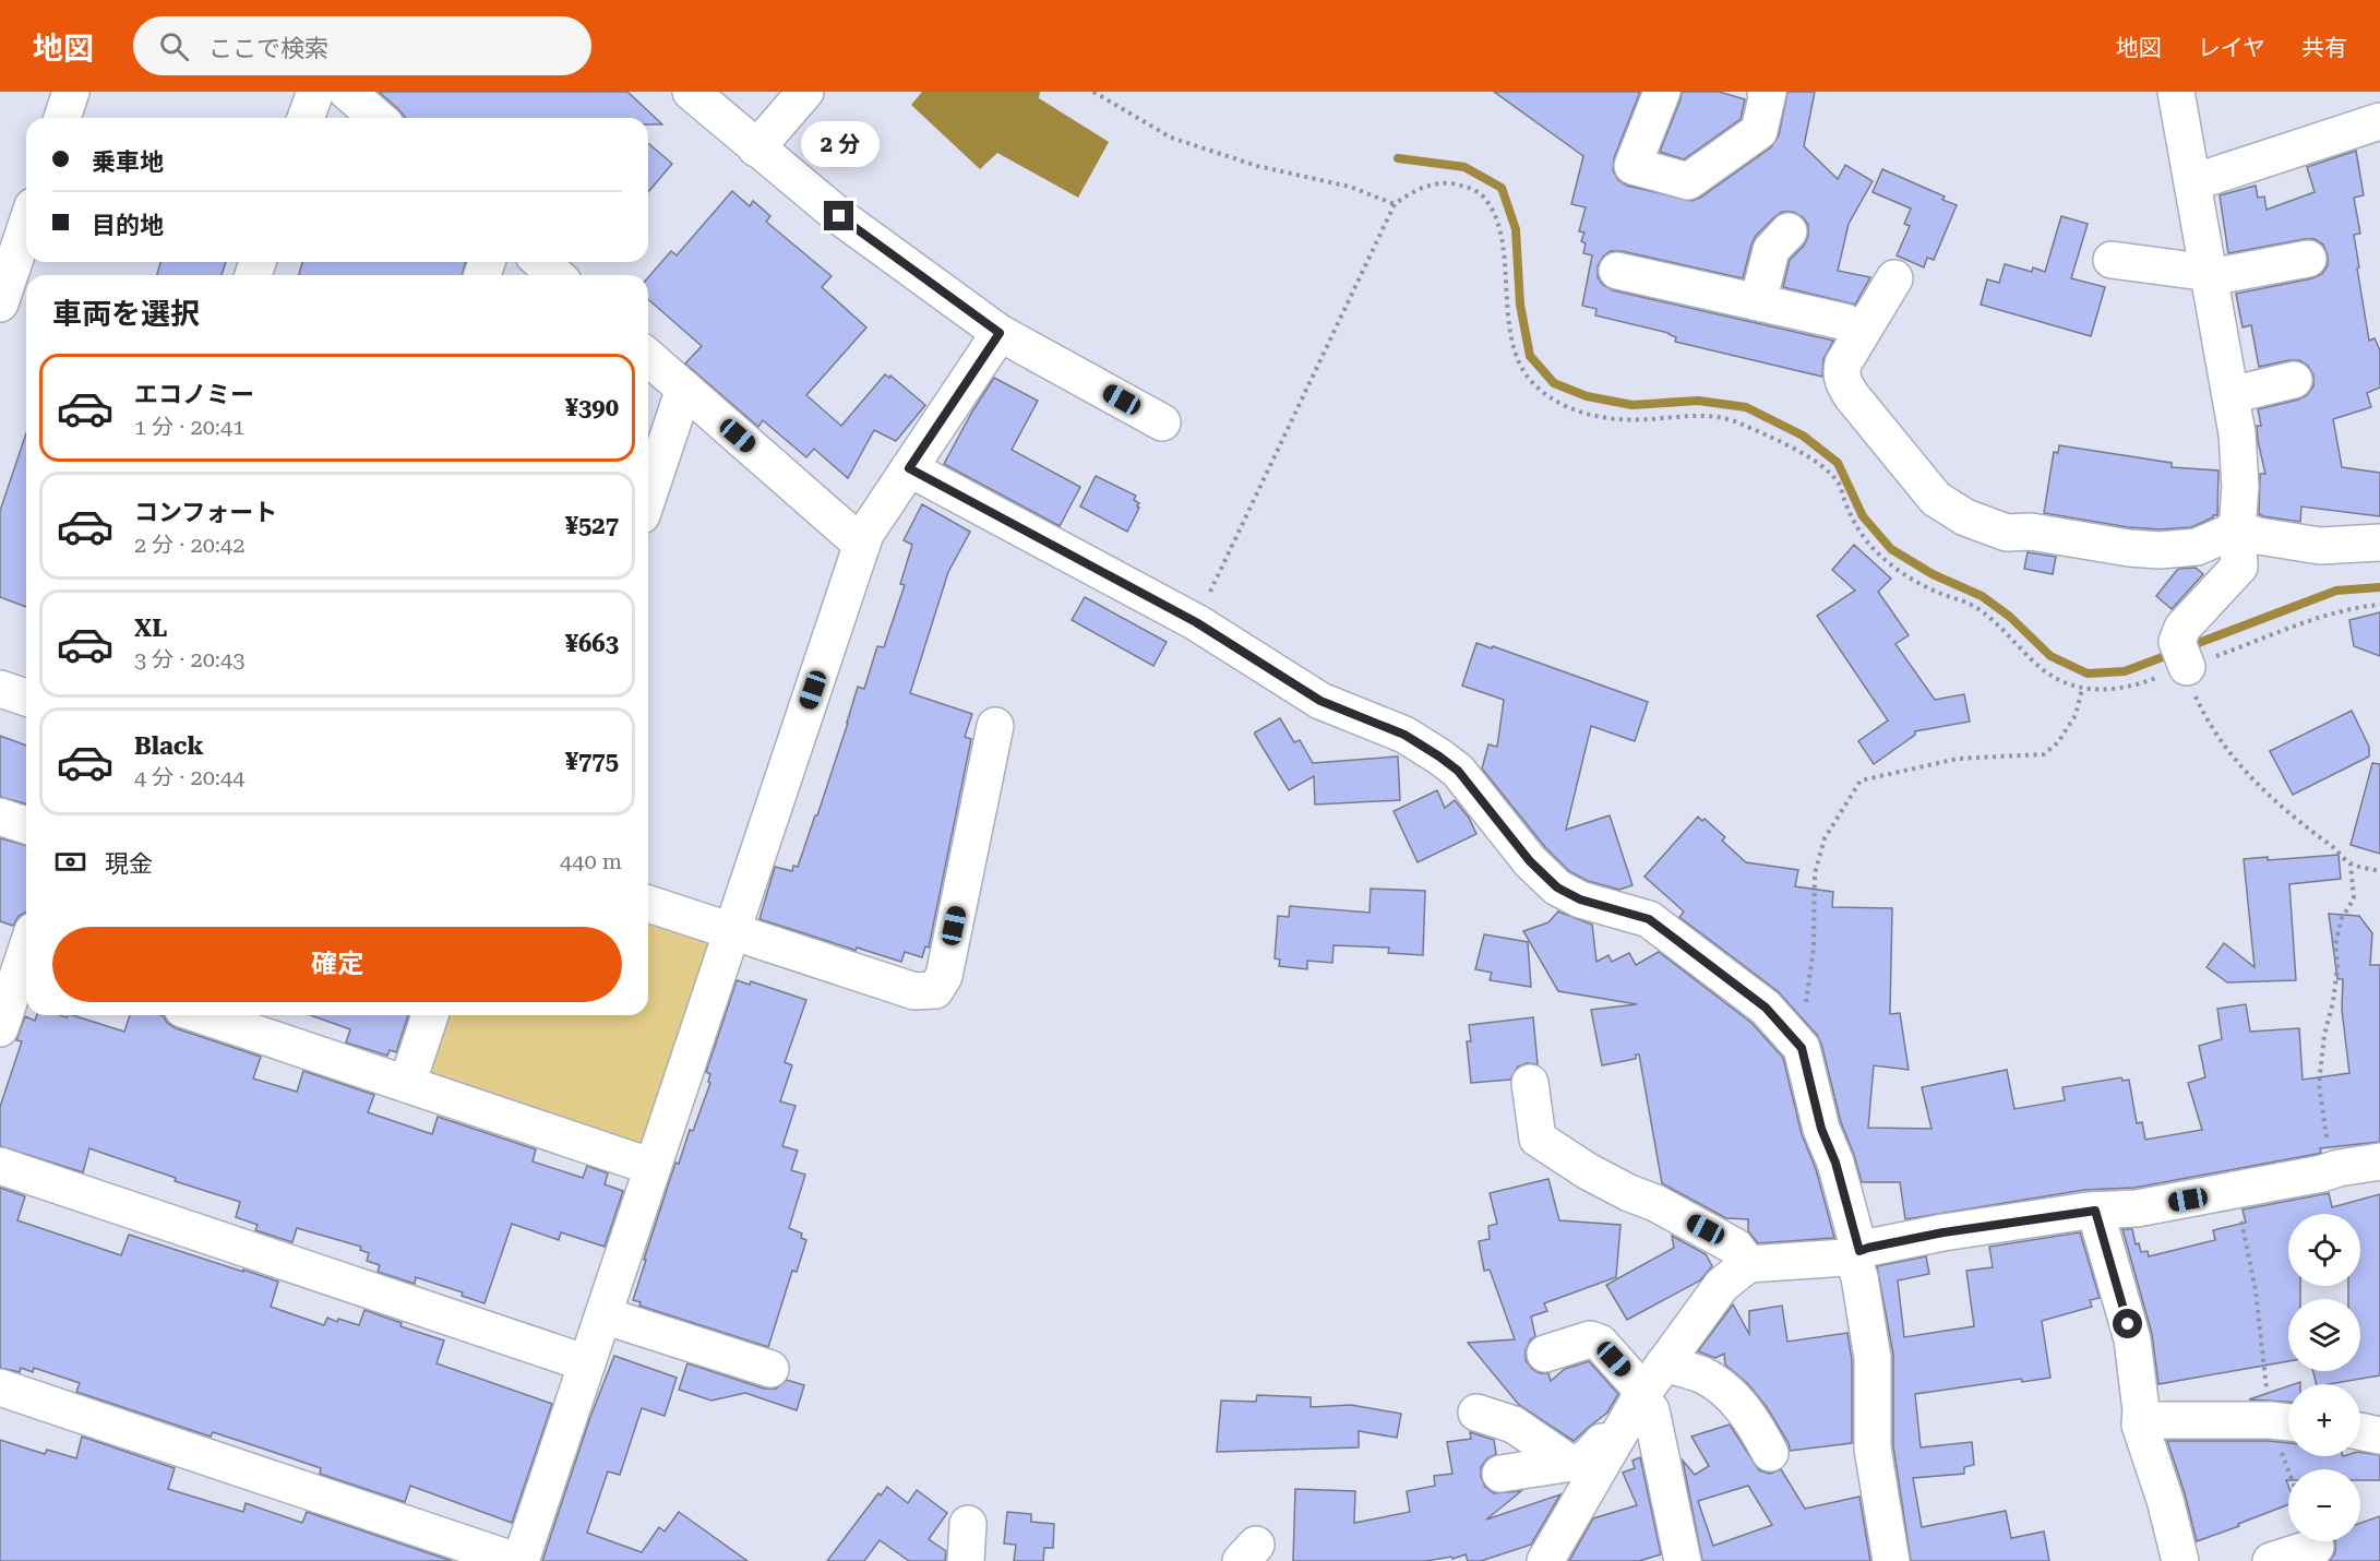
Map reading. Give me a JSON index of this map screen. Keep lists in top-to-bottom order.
{
  "page": {
    "header": "地図",
    "search": "ここで検索",
    "nav": ["地図", "レイヤ", "共有"],
    "banner": ["乗車地", "目的地"],
    "bubble": "2 分",
    "heading": "車両を選択",
    "list": [
      {
        "name": "エコノミー",
        "note": "1 分 · 20:41",
        "value": "¥390"
      },
      {
        "name": "コンフォート",
        "note": "2 分 · 20:42",
        "value": "¥527"
      },
      {
        "name": "XL",
        "note": "3 分 · 20:43",
        "value": "¥663"
      },
      {
        "name": "Black",
        "note": "4 分 · 20:44",
        "value": "¥775"
      }
    ],
    "pay": ["現金", "440 m"],
    "buttons": "確定",
    "map_buttons": ["+", "−"]
  }
}
